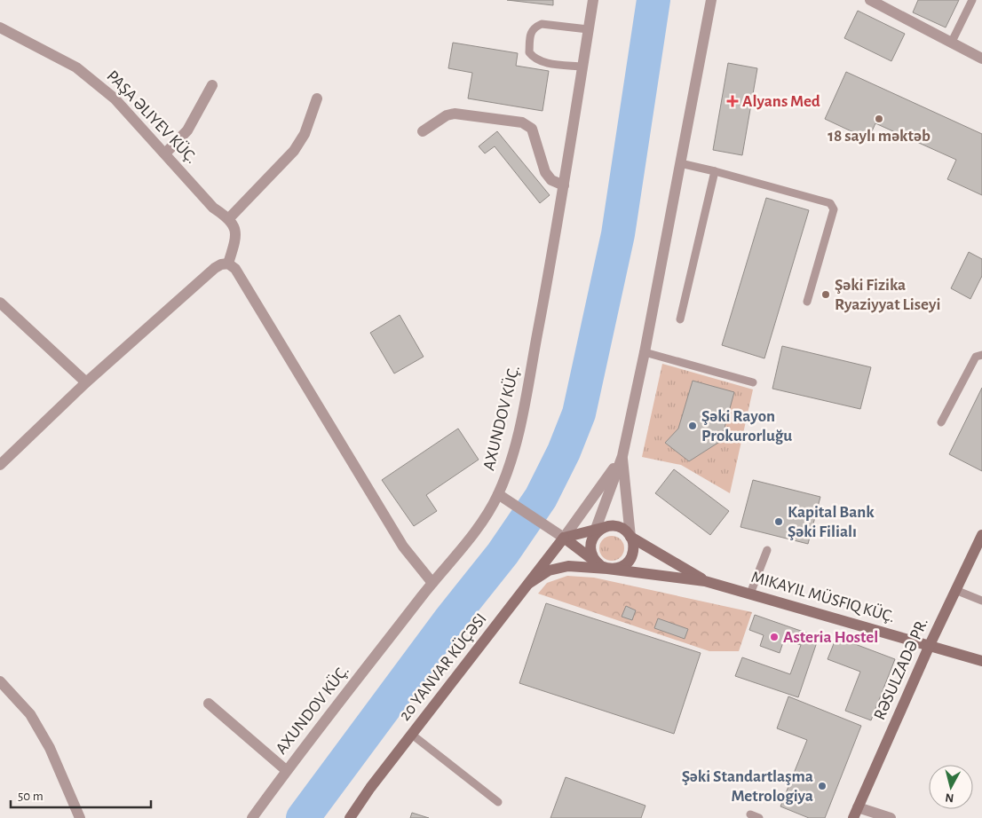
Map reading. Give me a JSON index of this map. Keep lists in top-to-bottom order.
{
  "streets": {
    "main road": ["20 YANVAR KÜÇƏSI", "RƏSULZADƏ PR."],
    "street": ["PAŞA ƏLIYEV KÜÇ.", "AXUNDOV KÜÇ."]
  },
  "places": {
    "health": ["Alyans Med"],
    "other": [
      "18 saylı məktəb",
      "Şəki Fizika Ryaziyyat Liseyi",
      "Şəki Rayon Prokurorluğu",
      "Kapital Bank Şəki Filialı",
      "Asteria Hostel",
      "Şəki Standartlaşma Metrologiya"
    ]
  },
  "scale_bar": "50 m",
  "north": "bottom"
}
